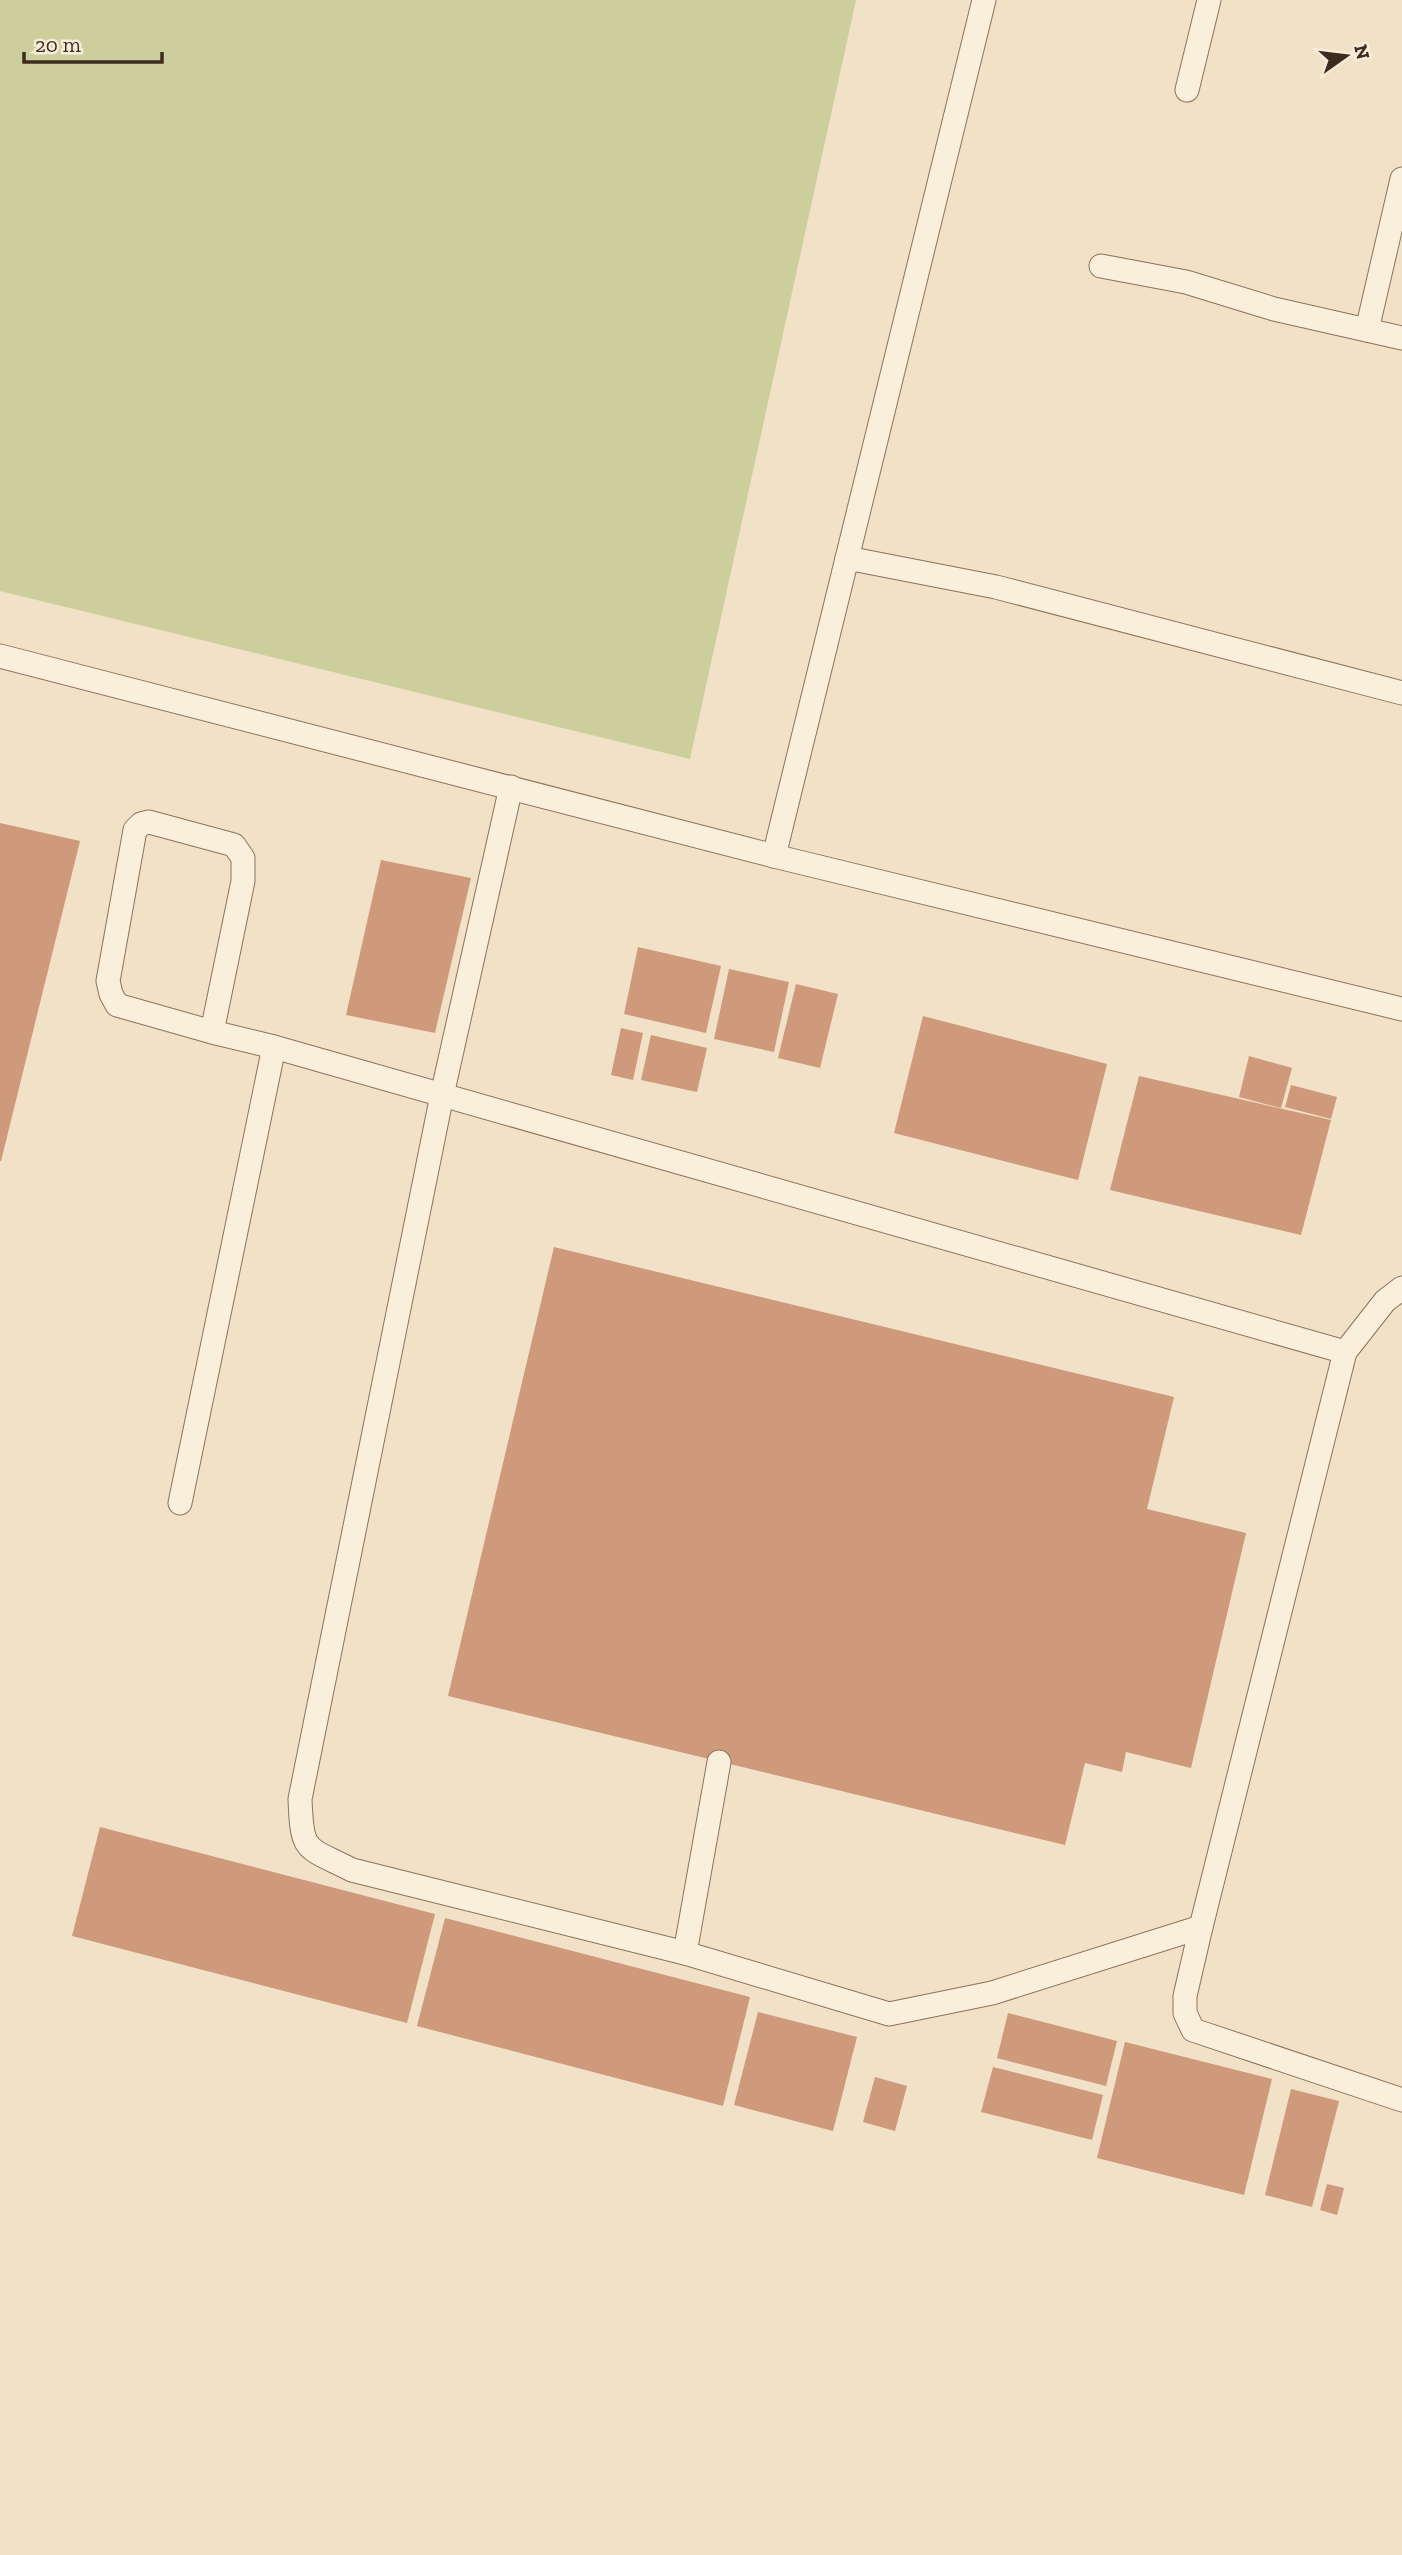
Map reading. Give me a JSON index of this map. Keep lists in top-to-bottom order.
{
  "scale_bar": "20 m",
  "north": "right"
}
